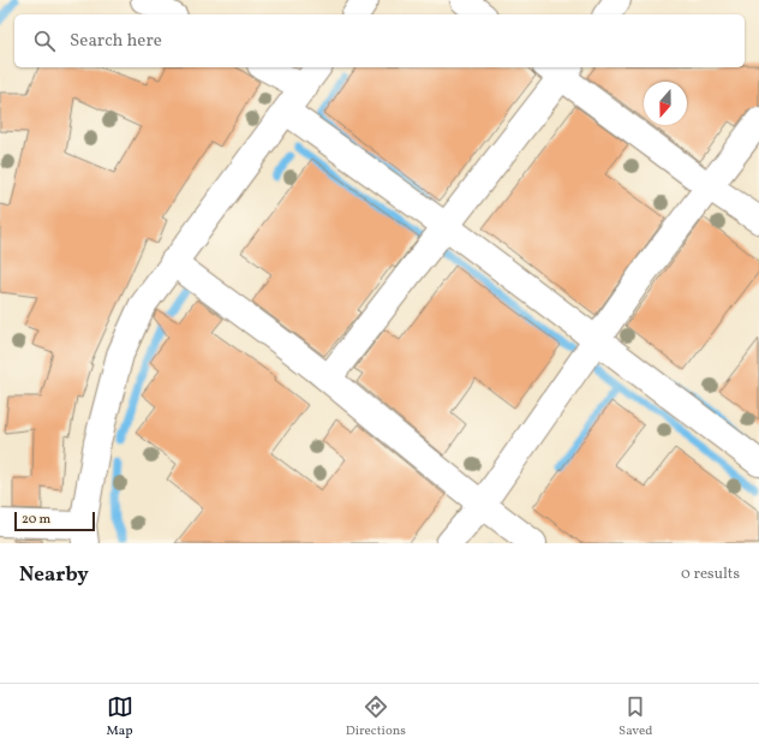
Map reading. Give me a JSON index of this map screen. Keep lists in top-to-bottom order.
{
  "scale_bar": "20 m",
  "north": "bottom",
  "page": {
    "search": "Search here",
    "scale": "20 m",
    "heading": ["Nearby", "0 results"],
    "nav": ["Map", "Directions", "Saved"]
  }
}
